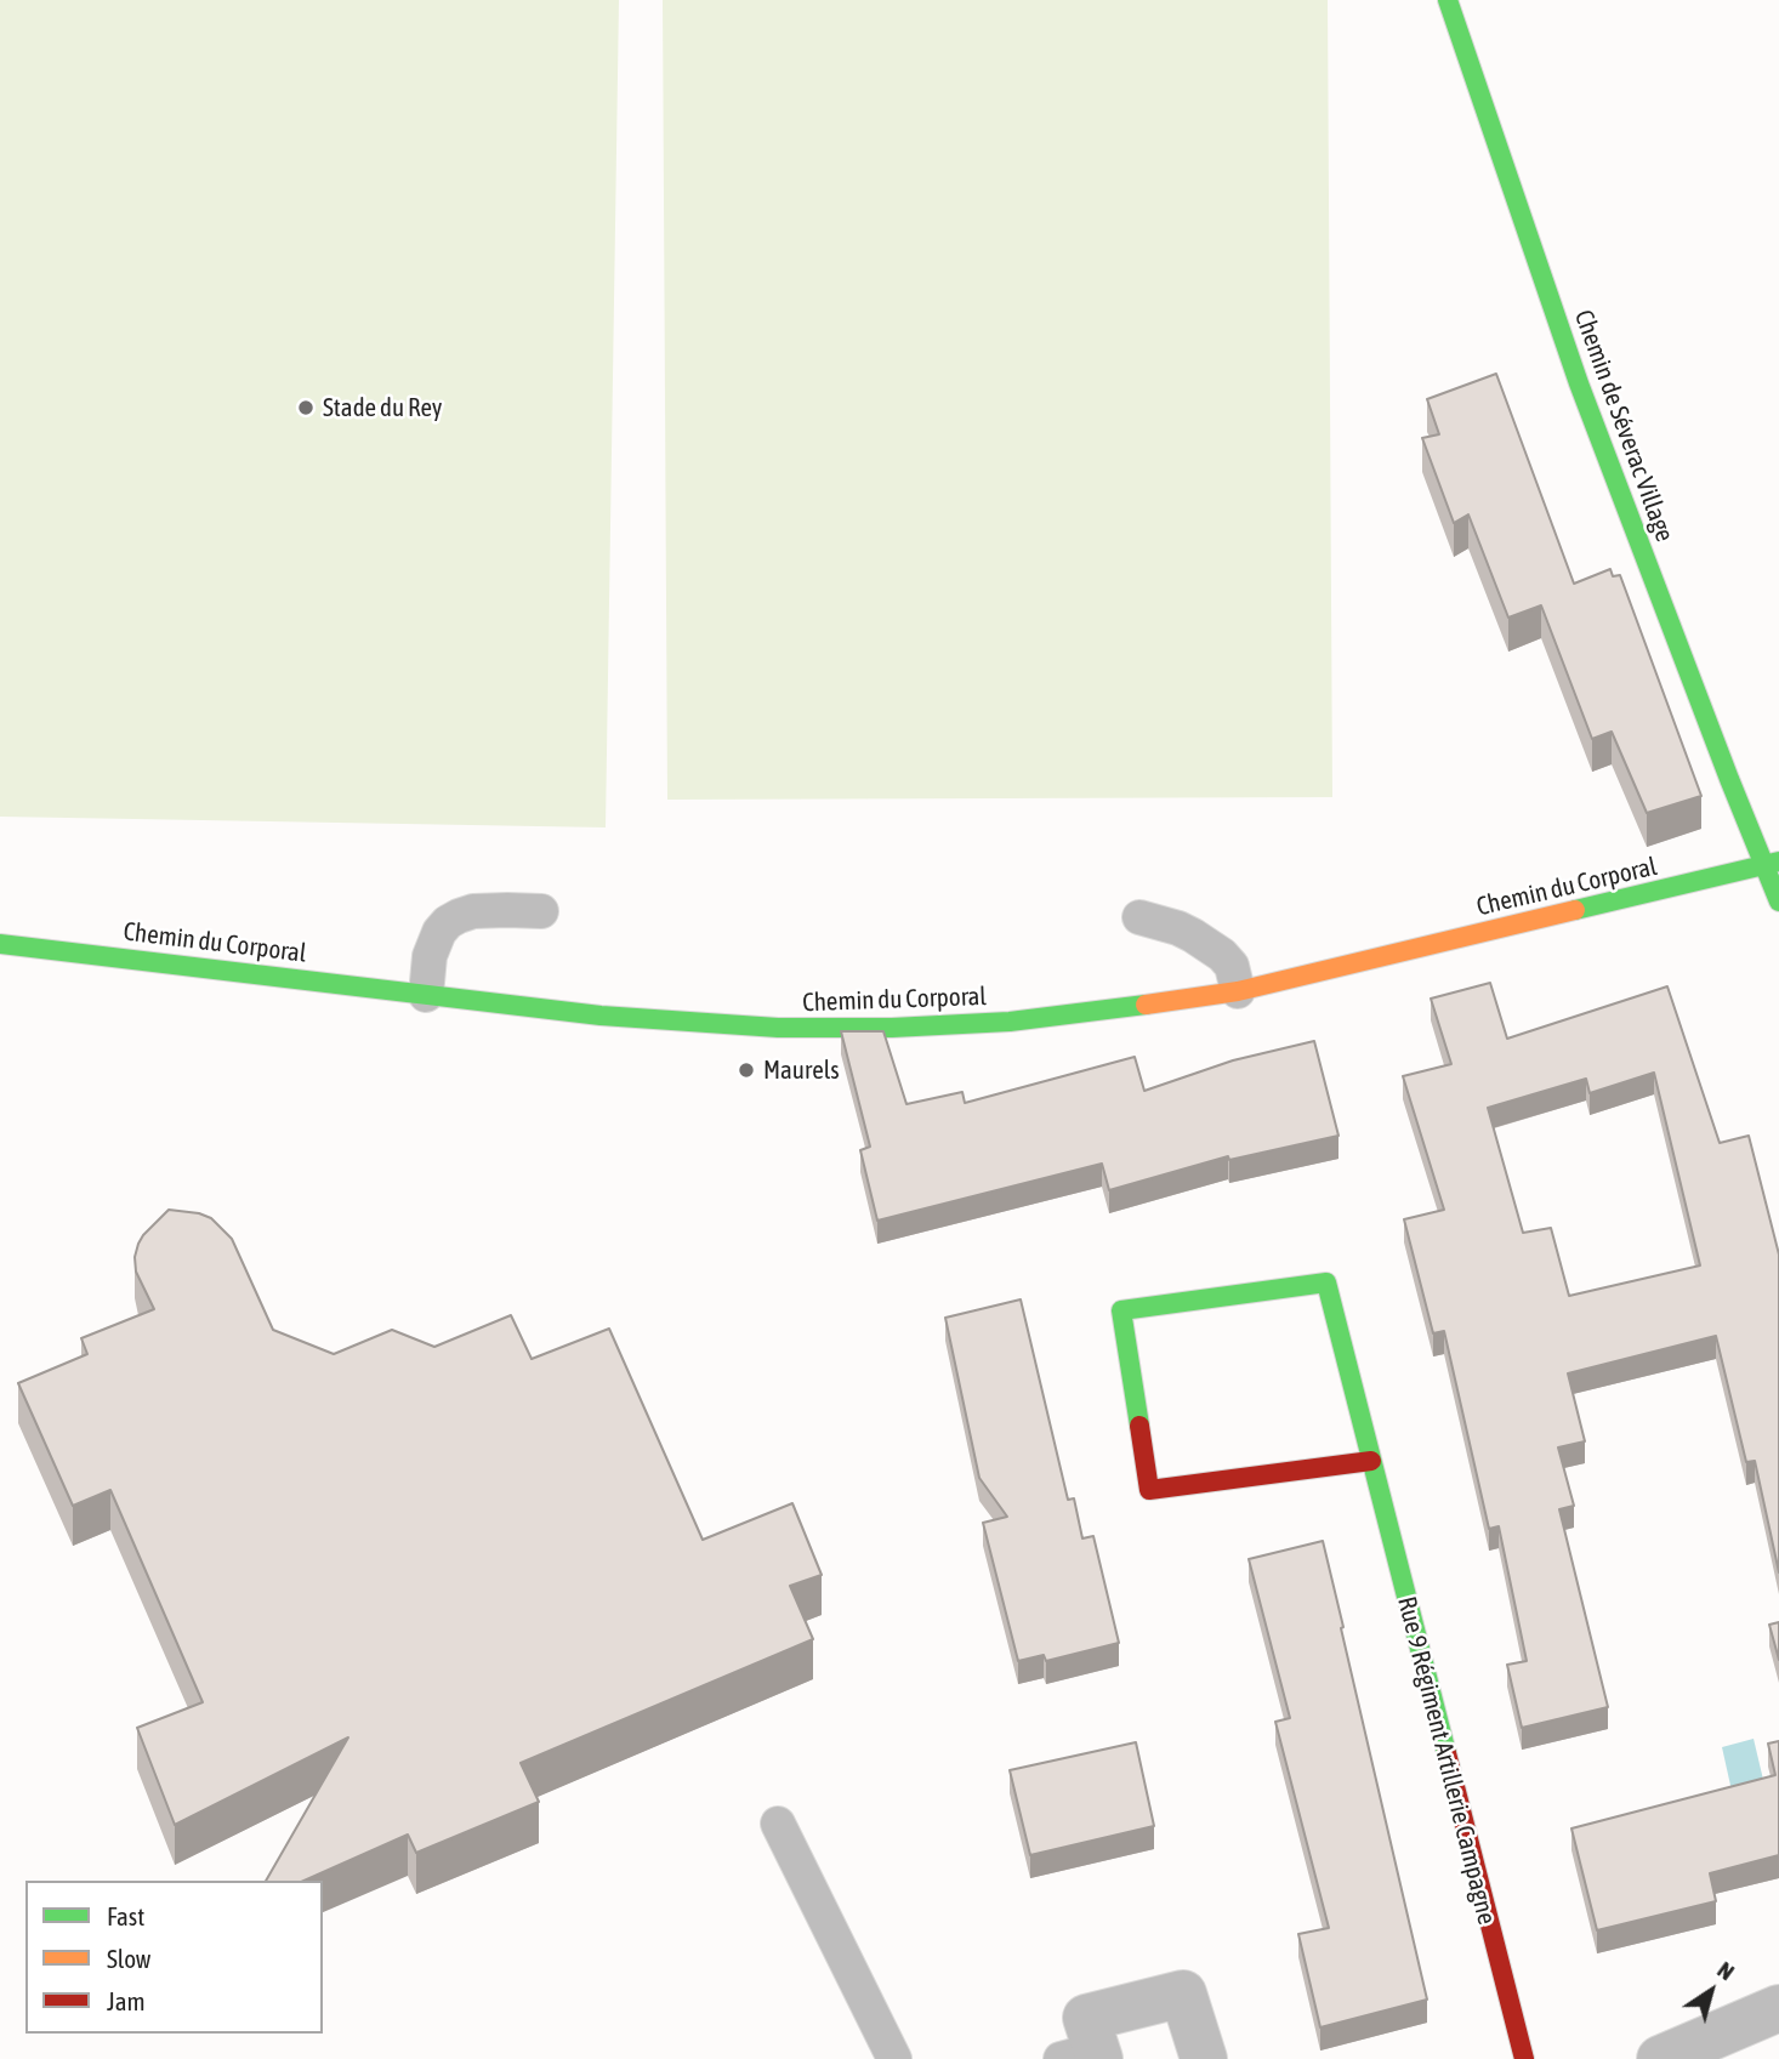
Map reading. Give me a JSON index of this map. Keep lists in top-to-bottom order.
{
  "streets": {
    "street": ["Chemin de Séverac Village", "Chemin du Corporal", "Rue 9 Régiment Artillerie Campagne"]
  },
  "crossings": [
    ["Chemin de Séverac Village", "Chemin du Corporal"]
  ],
  "places": ["Stade du Rey", "Maurels"],
  "legend": ["Fast", "Slow", "Jam"],
  "north": "top right"
}
